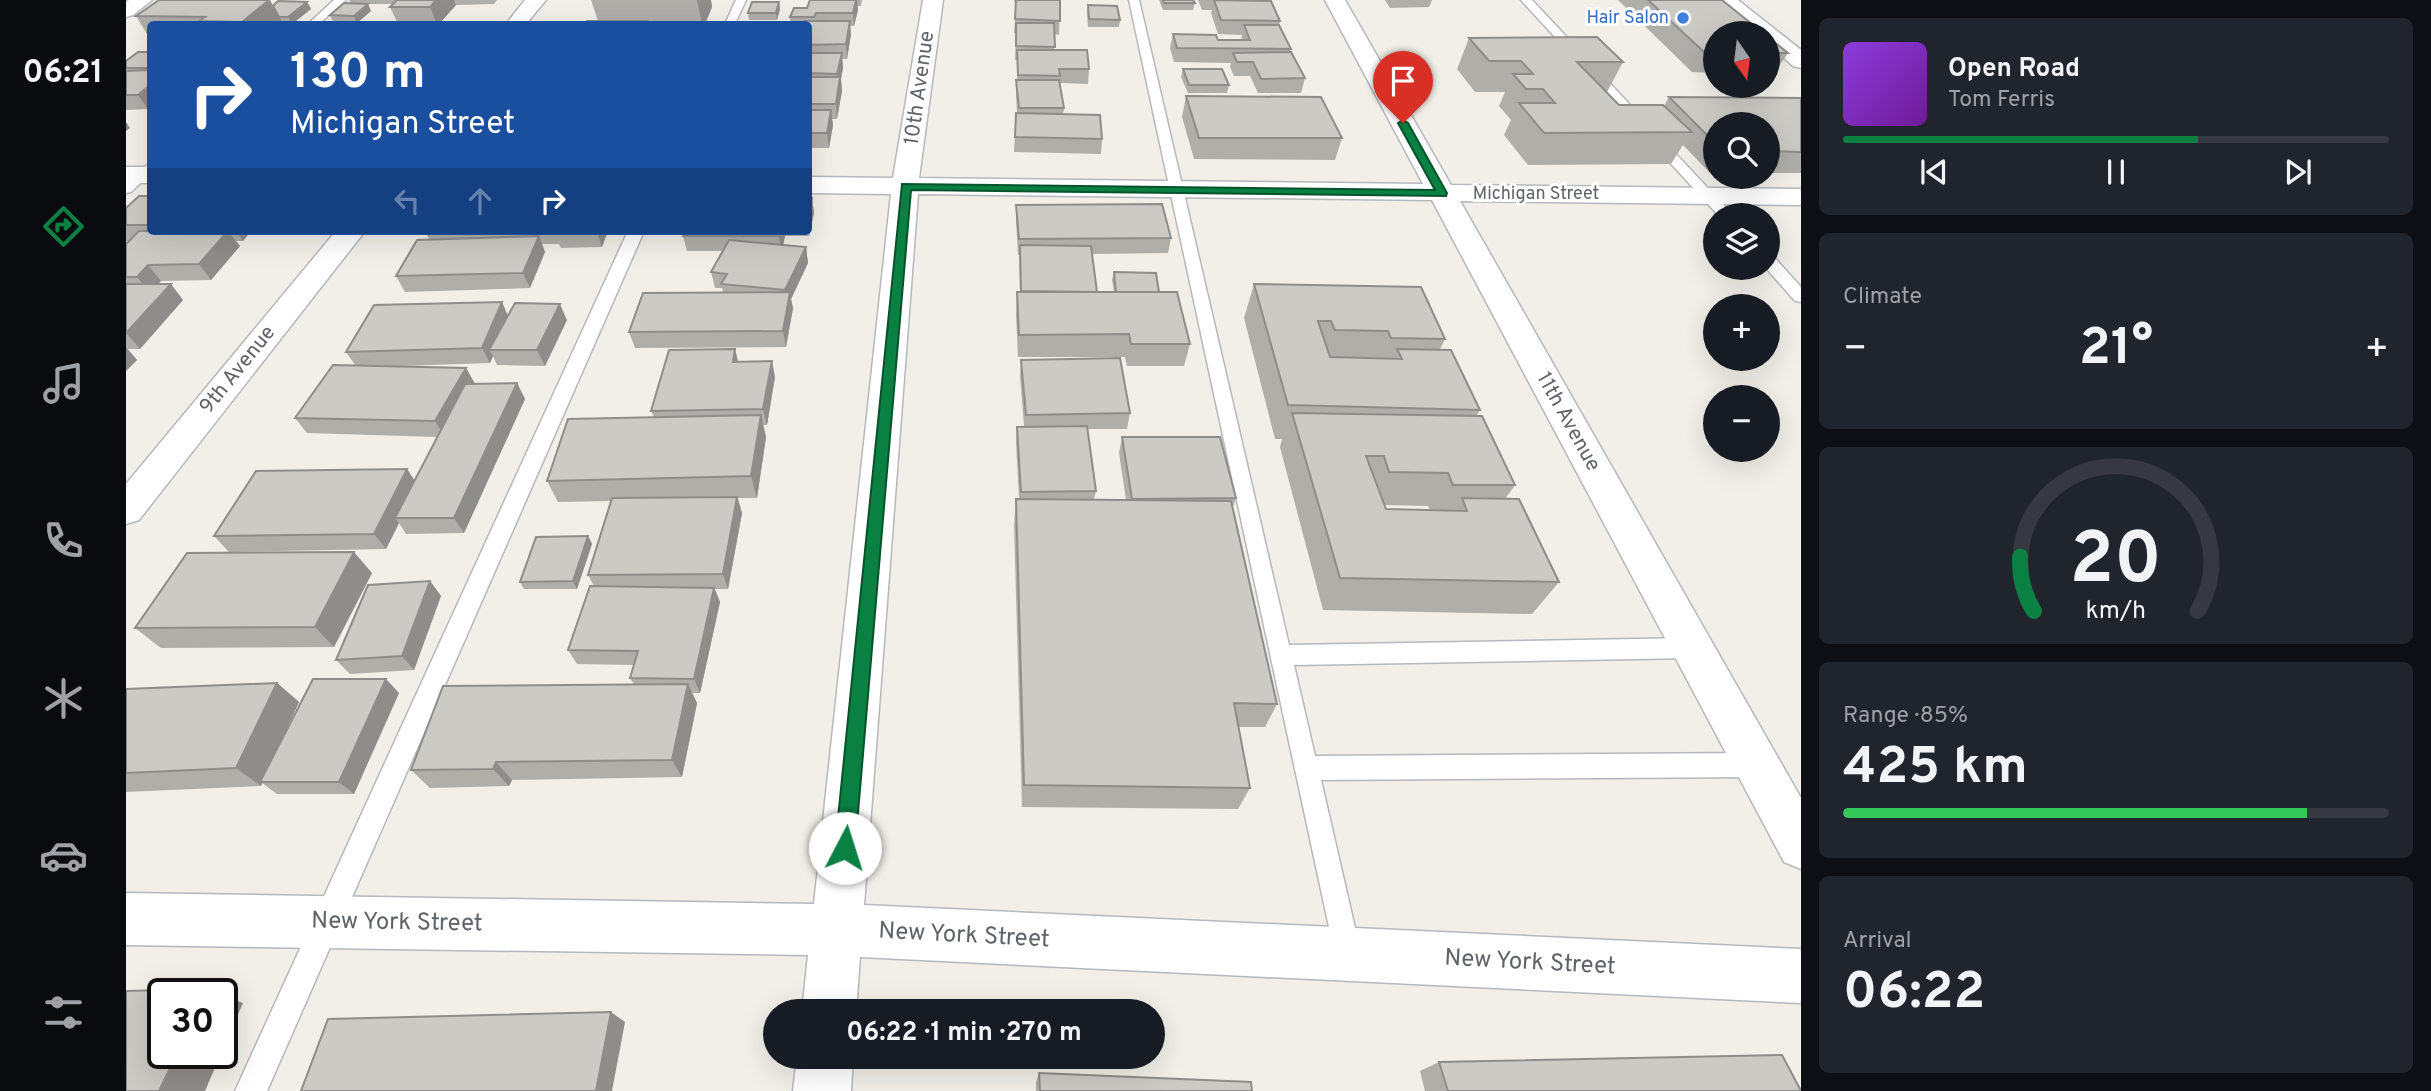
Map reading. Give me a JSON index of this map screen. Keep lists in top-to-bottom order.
{
  "streets": {
    "street": [
      "10th Avenue",
      "Michigan Street",
      "9th Avenue",
      "11th Avenue",
      "New York Street"
    ]
  },
  "crossings": [
    ["10th Avenue", "Michigan Street"],
    ["10th Avenue", "New York Street"],
    ["Michigan Street", "11th Avenue"]
  ],
  "places": ["Hair Salon"],
  "north": "bottom",
  "page": {
    "tabs": "06:21",
    "map_buttons": ["+", "−"],
    "turn": ["130 m", "Michigan Street"],
    "song": ["Open Road", "Tom Ferris"],
    "tile": [
      "Climate",
      ["Range · 85%", "425 km"],
      ["Arrival", "06:22"]
    ],
    "heat": ["−", "21°", "+"],
    "limit": "30",
    "trip": "06:22 · 1 min · 270 m",
    "gauge": ["20", "km/h"]
  }
}
